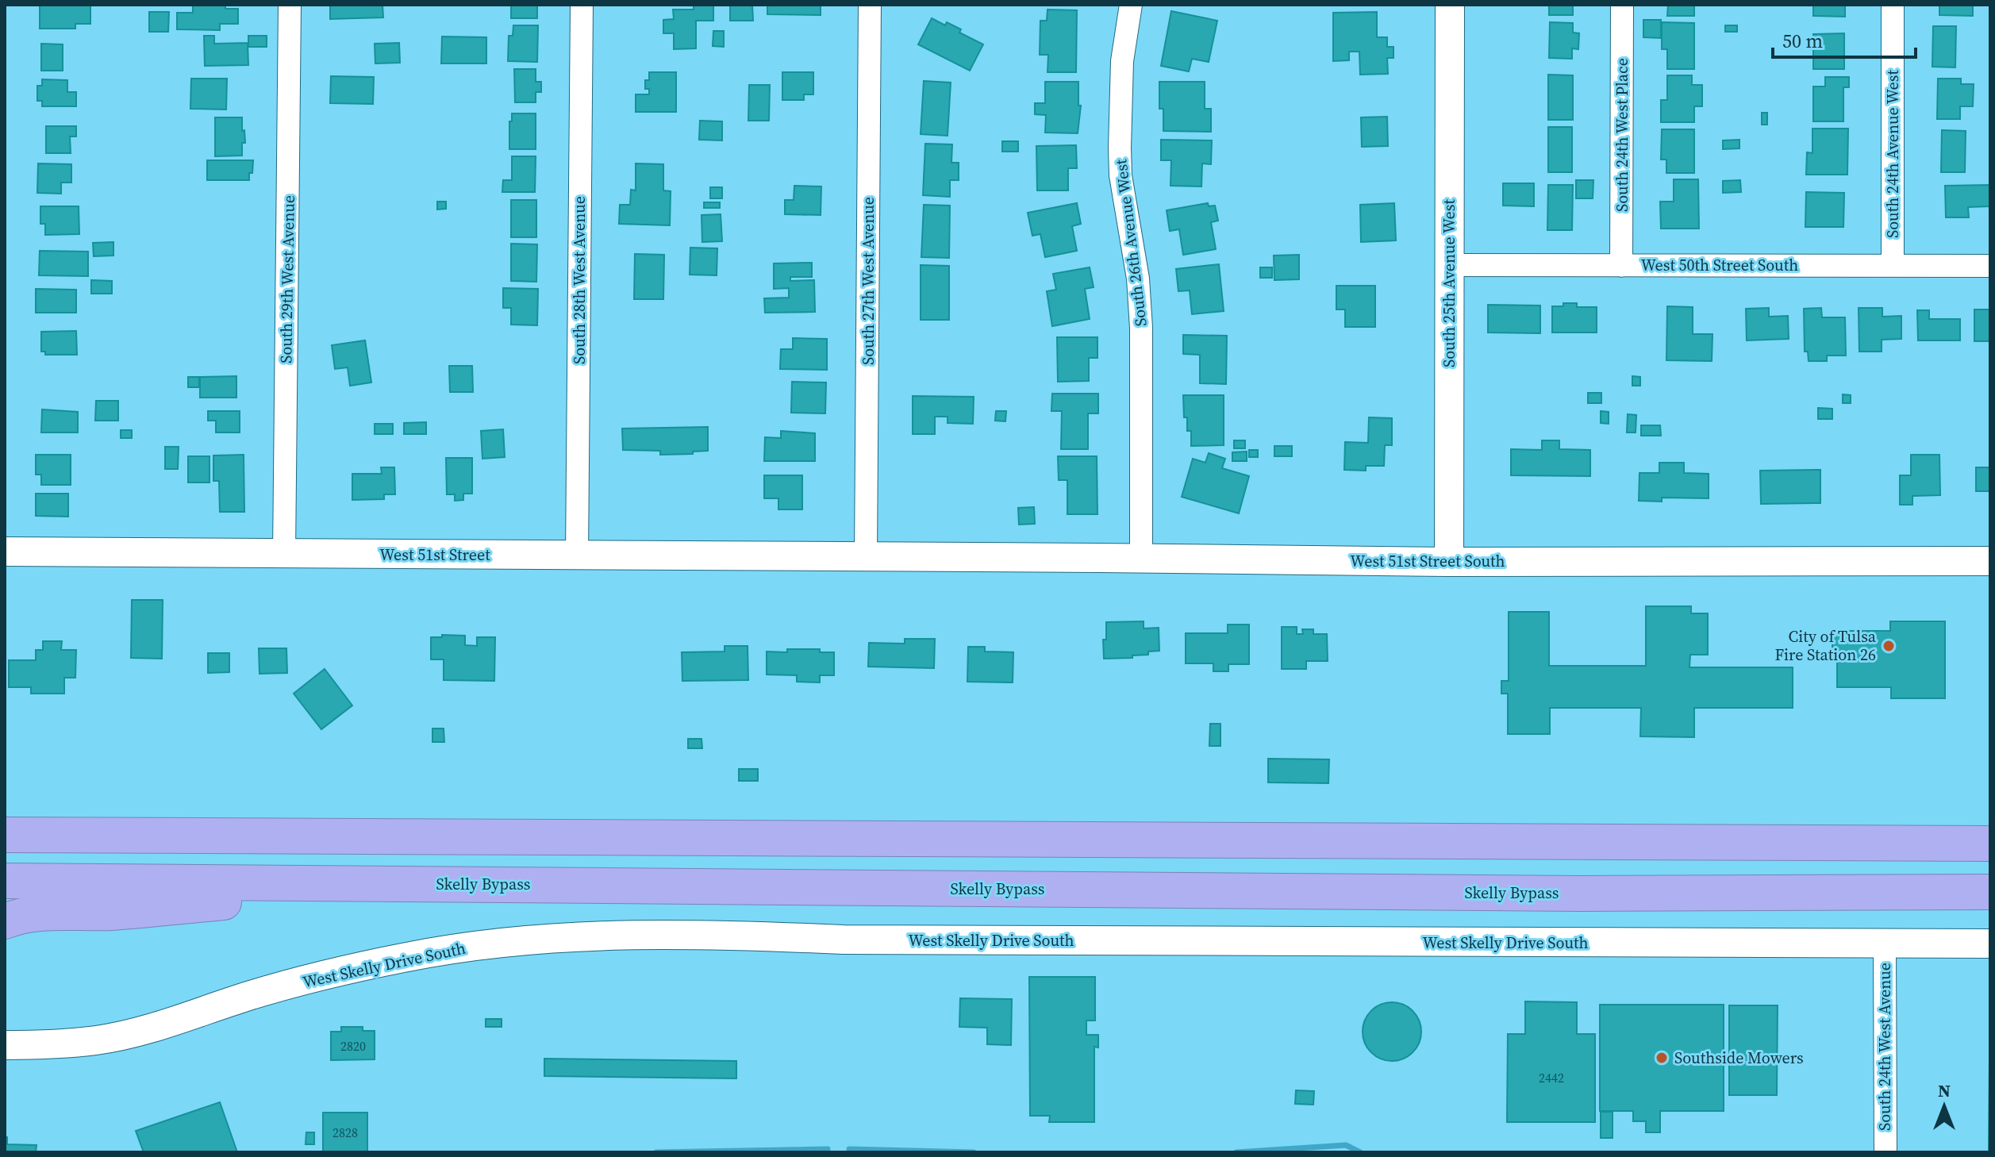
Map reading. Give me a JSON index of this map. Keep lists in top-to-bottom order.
{
  "streets": {
    "highway": ["Skelly Bypass"],
    "street": [
      "South 24th West Place",
      "South 24th Avenue West",
      "South 26th Avenue West",
      "West 50th Street South",
      "South 29th West Avenue",
      "South 28th West Avenue",
      "South 27th West Avenue",
      "South 25th Avenue West",
      "West 51st Street",
      "West 51st Street South",
      "West Skelly Drive South",
      "South 24th West Avenue"
    ]
  },
  "crossings": [
    ["South 24th West Place", "West 50th Street South"],
    ["South 24th Avenue West", "West 50th Street South"],
    ["South 26th Avenue West", "West 51st Street South"],
    ["West 50th Street South", "South 25th Avenue West"],
    ["South 29th West Avenue", "West 51st Street"],
    ["South 28th West Avenue", "West 51st Street"],
    ["South 27th West Avenue", "West 51st Street"],
    ["South 27th West Avenue", "West 51st Street South"],
    ["South 25th Avenue West", "West 51st Street South"],
    ["West 51st Street", "West 51st Street South"],
    ["West Skelly Drive South", "South 24th West Avenue"]
  ],
  "places": ["City of Tulsa Fire Station 26", "Southside Mowers"],
  "house_numbers": ["2820", "2442", "2828"],
  "scale_bar": "50 m",
  "north": "top"
}
